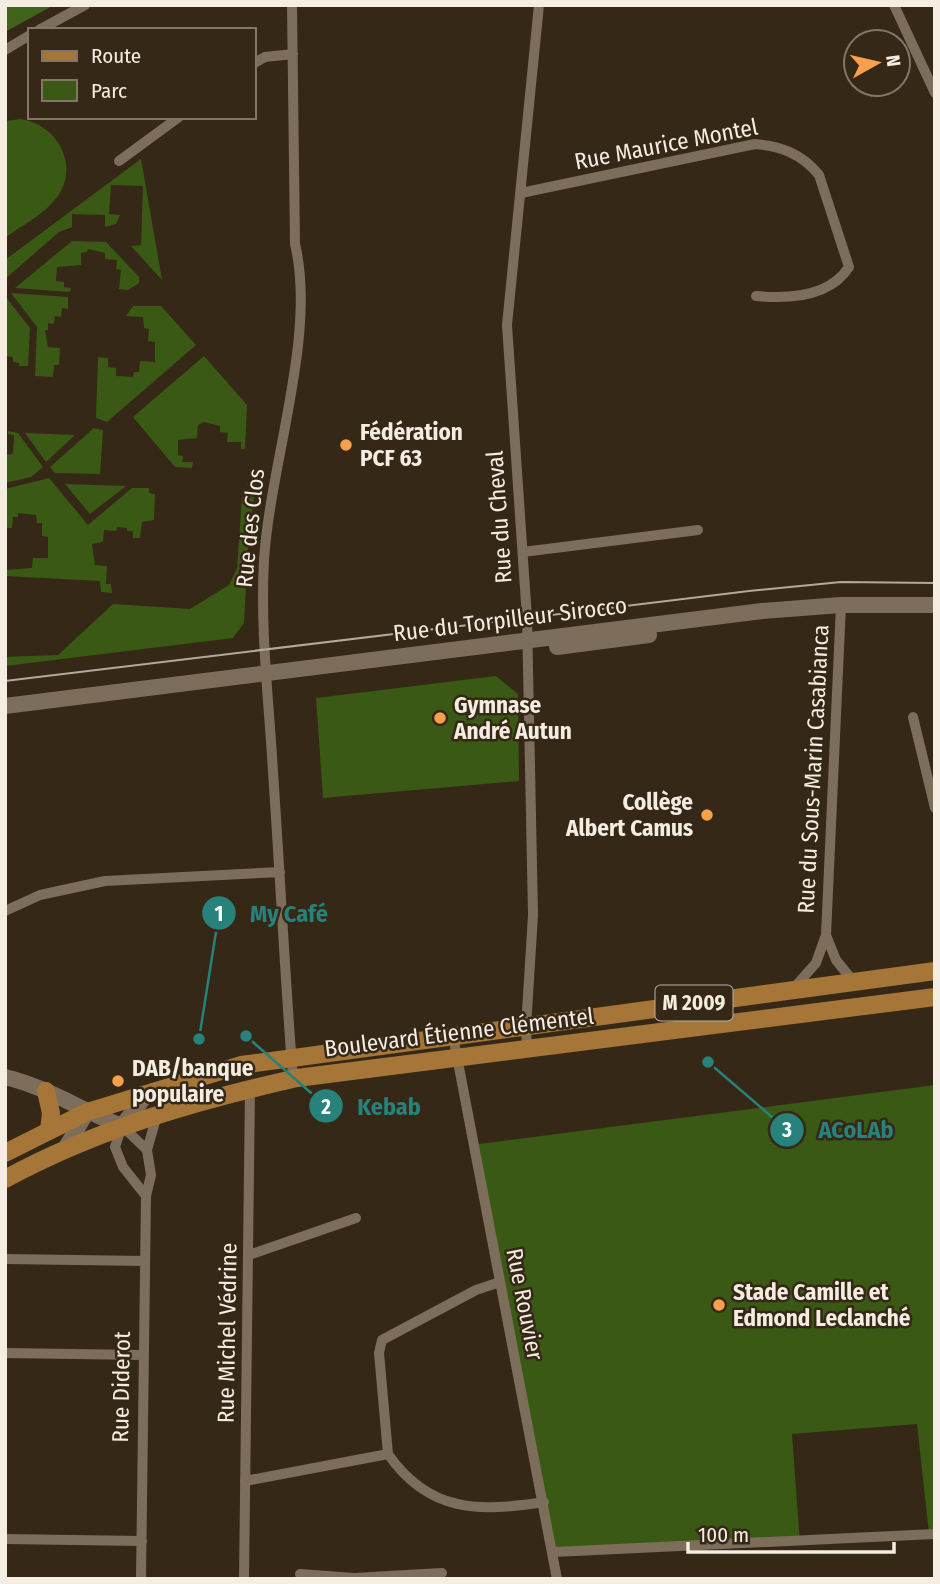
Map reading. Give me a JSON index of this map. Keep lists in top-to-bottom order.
{
  "streets": {
    "main road": ["M 2009", "Boulevard Étienne Clémentel"],
    "street": [
      "Rue Maurice Montel",
      "Rue du Cheval",
      "Rue des Clos",
      "Rue du Torpilleur Sirocco",
      "Rue du Sous-Marin Casabianca",
      "Rue Rouvier",
      "Rue Michel Védrine",
      "Rue Diderot"
    ]
  },
  "crossings": [
    ["Rue Maurice Montel", "Rue du Cheval"],
    ["Rue du Cheval", "Rue du Torpilleur Sirocco"],
    ["Rue du Cheval", "Boulevard Étienne Clémentel"],
    ["Rue des Clos", "Rue du Torpilleur Sirocco"],
    ["Rue des Clos", "Boulevard Étienne Clémentel"],
    ["Rue du Torpilleur Sirocco", "Rue du Sous-Marin Casabianca"],
    ["Rue du Sous-Marin Casabianca", "Boulevard Étienne Clémentel"],
    ["Boulevard Étienne Clémentel", "Rue Rouvier"],
    ["Boulevard Étienne Clémentel", "Rue Michel Védrine"],
    ["Boulevard Étienne Clémentel", "Rue Diderot"]
  ],
  "places": [
    "Fédération PCF 63",
    "Gymnase André Autun",
    "Collège Albert Camus",
    "Kebab",
    "My Café",
    "ACoLAb",
    "DAB/banque populaire",
    "Stade Camille et Edmond Leclanché"
  ],
  "legend": ["Route", "Parc"],
  "scale_bar": "100 m",
  "north": "right"
}
